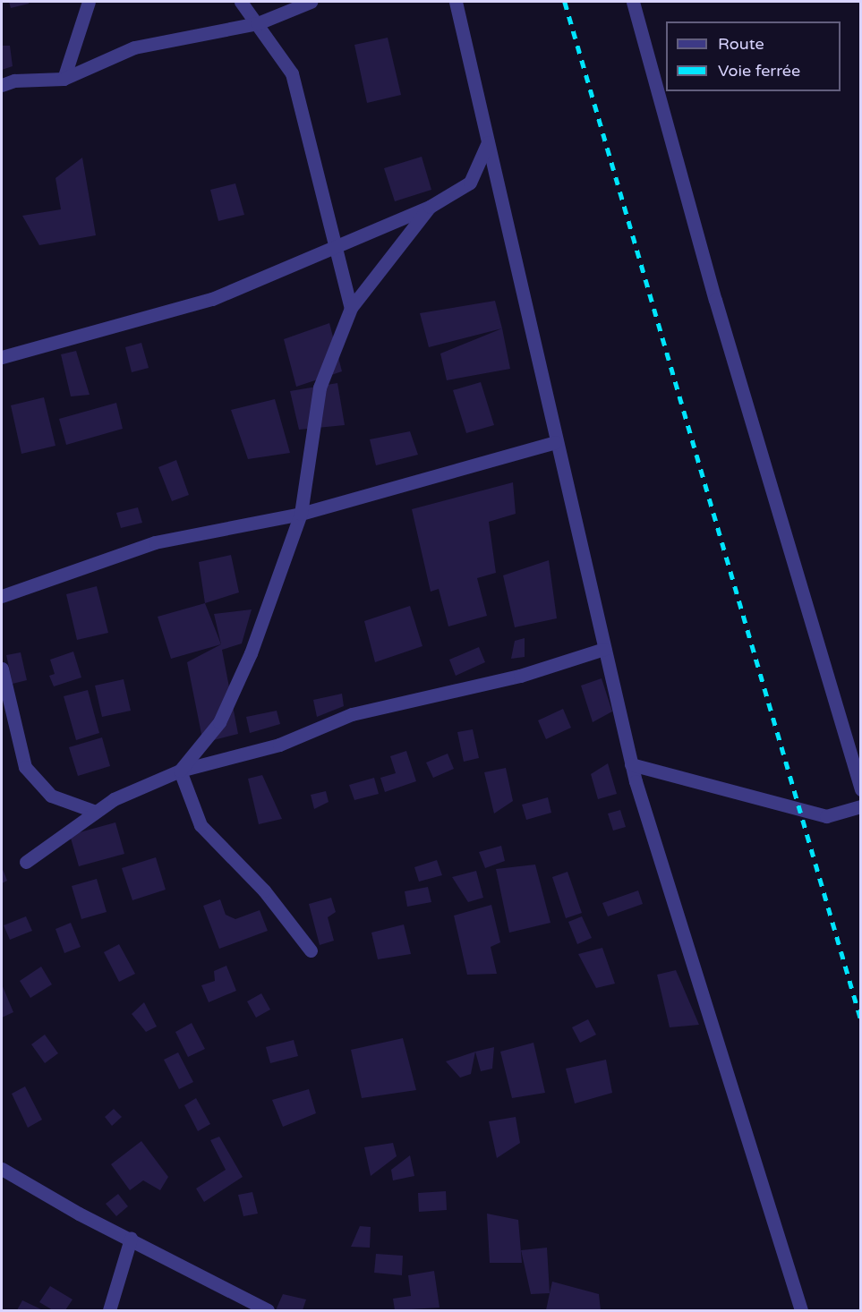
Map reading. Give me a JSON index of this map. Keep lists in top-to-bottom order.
{
  "legend": ["Route", "Voie ferrée"]
}
